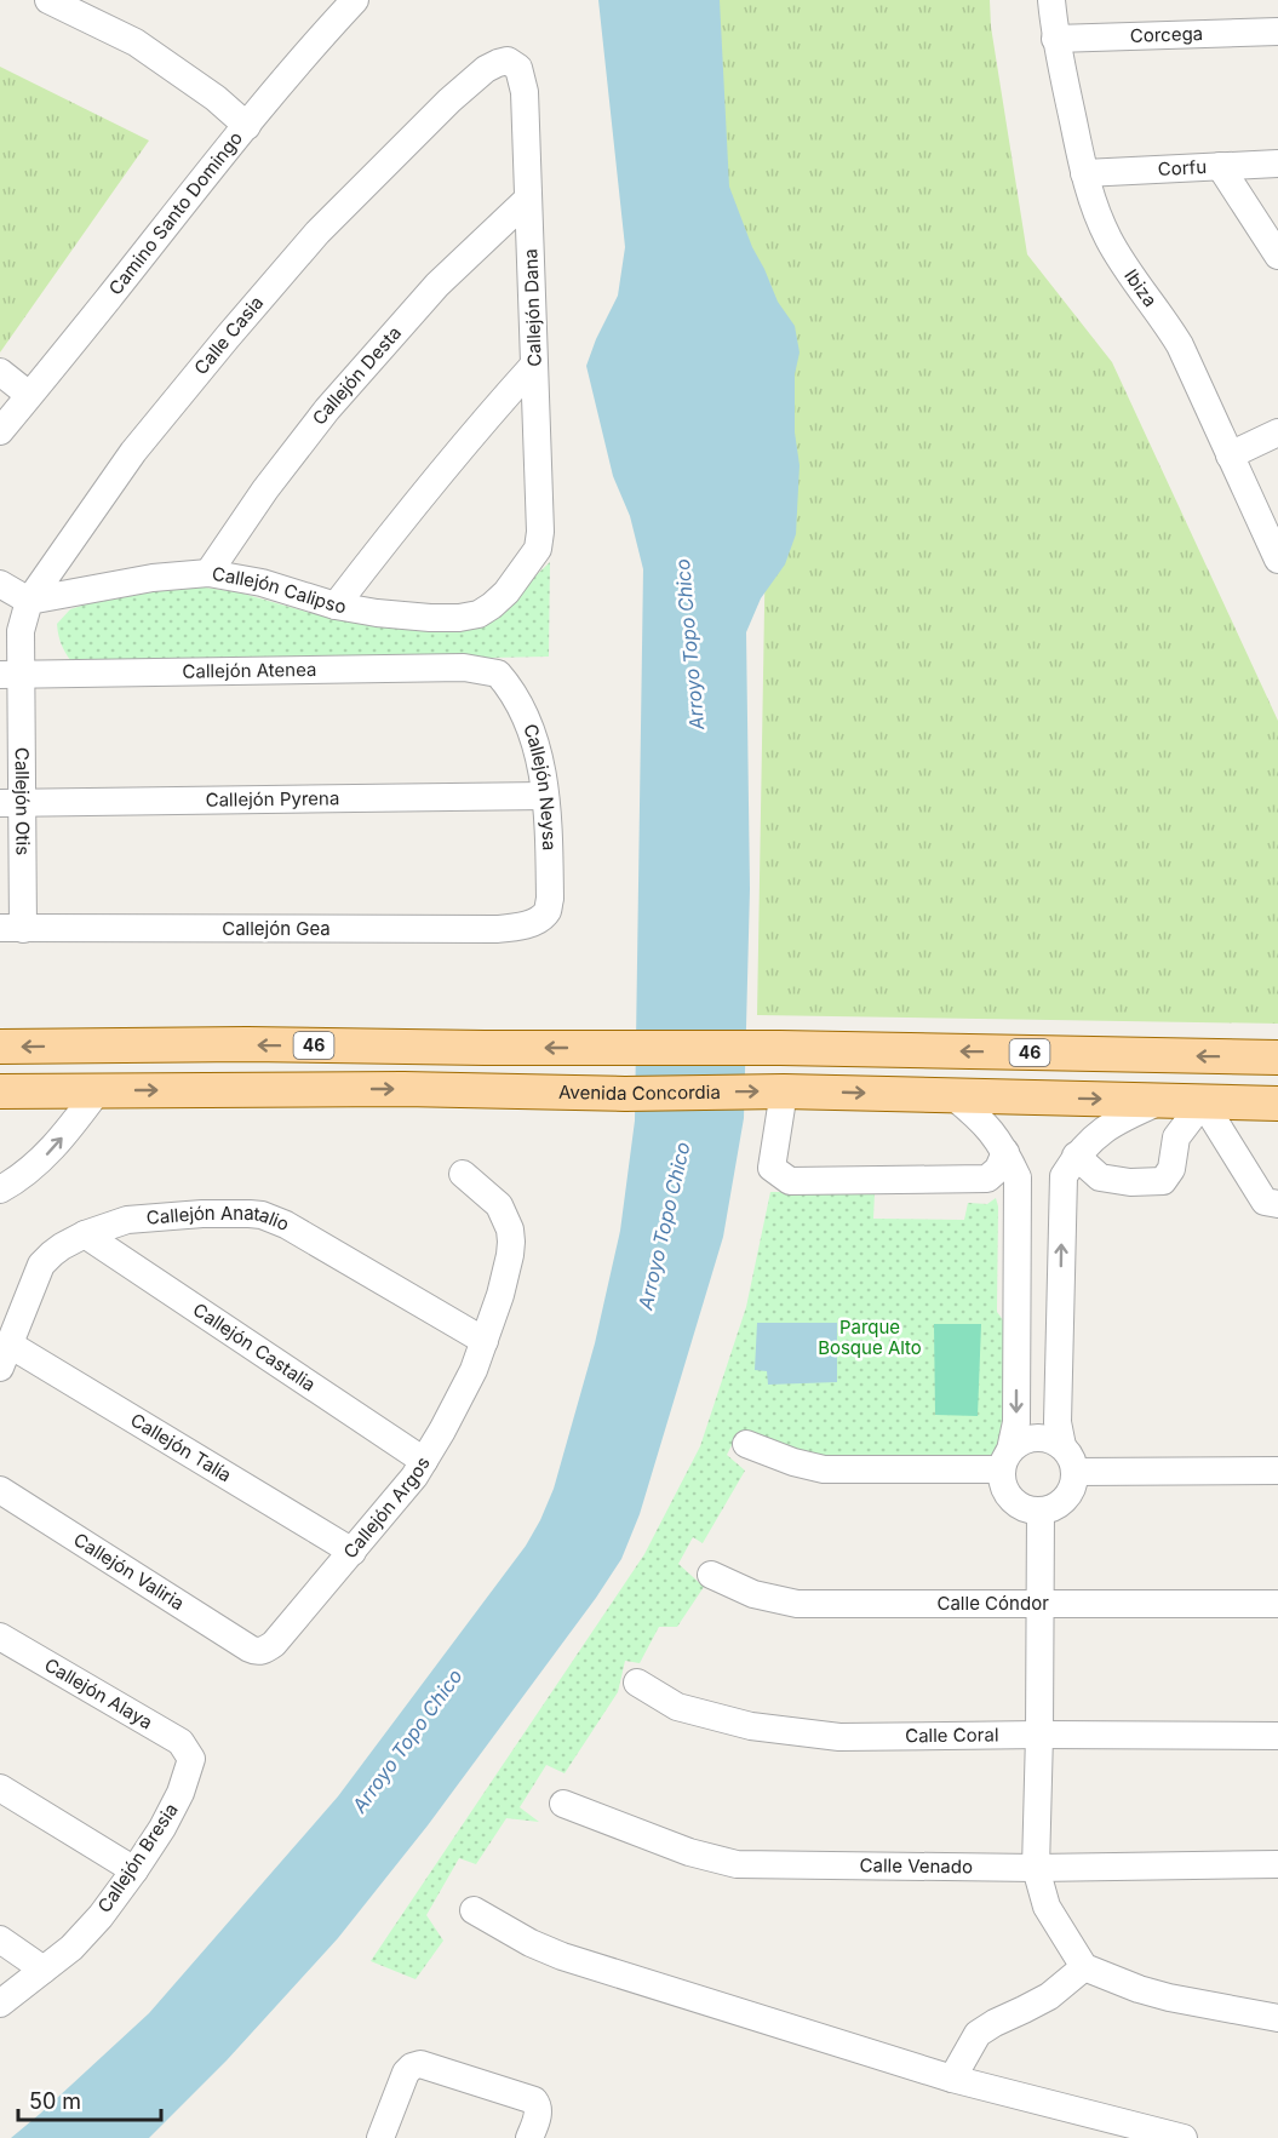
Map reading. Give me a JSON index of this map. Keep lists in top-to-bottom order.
{
  "streets": {
    "main road": ["46", "Avenida Concordia"],
    "street": [
      "Corcega",
      "Corfu",
      "Camino Santo Domingo",
      "Ibiza",
      "Callejón Dana",
      "Calle Casia",
      "Callejón Desta",
      "Callejón Calipso",
      "Callejón Atenea",
      "Callejón Neysa",
      "Callejón Pyrena",
      "Callejón Otis",
      "Callejón Gea",
      "Callejón Anatalio",
      "Callejón Castalia",
      "Callejón Talía",
      "Callejón Argos",
      "Callejón Valiria",
      "Calle Cóndor",
      "Callejón Alaya",
      "Calle Coral",
      "Callejón Bresia",
      "Calle Venado"
    ]
  },
  "crossings": [
    ["Corcega", "Ibiza"],
    ["Corfu", "Ibiza"],
    ["Callejón Dana", "Calle Casia"],
    ["Callejón Dana", "Callejón Desta"],
    ["Callejón Dana", "Callejón Calipso"],
    ["Calle Casia", "Callejón Calipso"],
    ["Calle Casia", "Callejón Atenea"],
    ["Calle Casia", "Callejón Otis"],
    ["Callejón Desta", "Callejón Calipso"],
    ["Callejón Atenea", "Callejón Neysa"],
    ["Callejón Atenea", "Callejón Otis"],
    ["Callejón Neysa", "Callejón Pyrena"],
    ["Callejón Neysa", "Callejón Gea"],
    ["Callejón Pyrena", "Callejón Otis"],
    ["Callejón Otis", "Callejón Gea"],
    ["Callejón Anatalio", "Callejón Castalia"],
    ["Callejón Anatalio", "Callejón Talía"],
    ["Callejón Anatalio", "Callejón Argos"],
    ["Callejón Castalia", "Callejón Argos"],
    ["Callejón Talía", "Callejón Argos"],
    ["Callejón Argos", "Callejón Valiria"],
    ["Callejón Alaya", "Callejón Bresia"]
  ],
  "water": ["Arroyo Topo Chico"],
  "parks": ["Parque Bosque Alto"],
  "scale_bar": "50 m"
}
